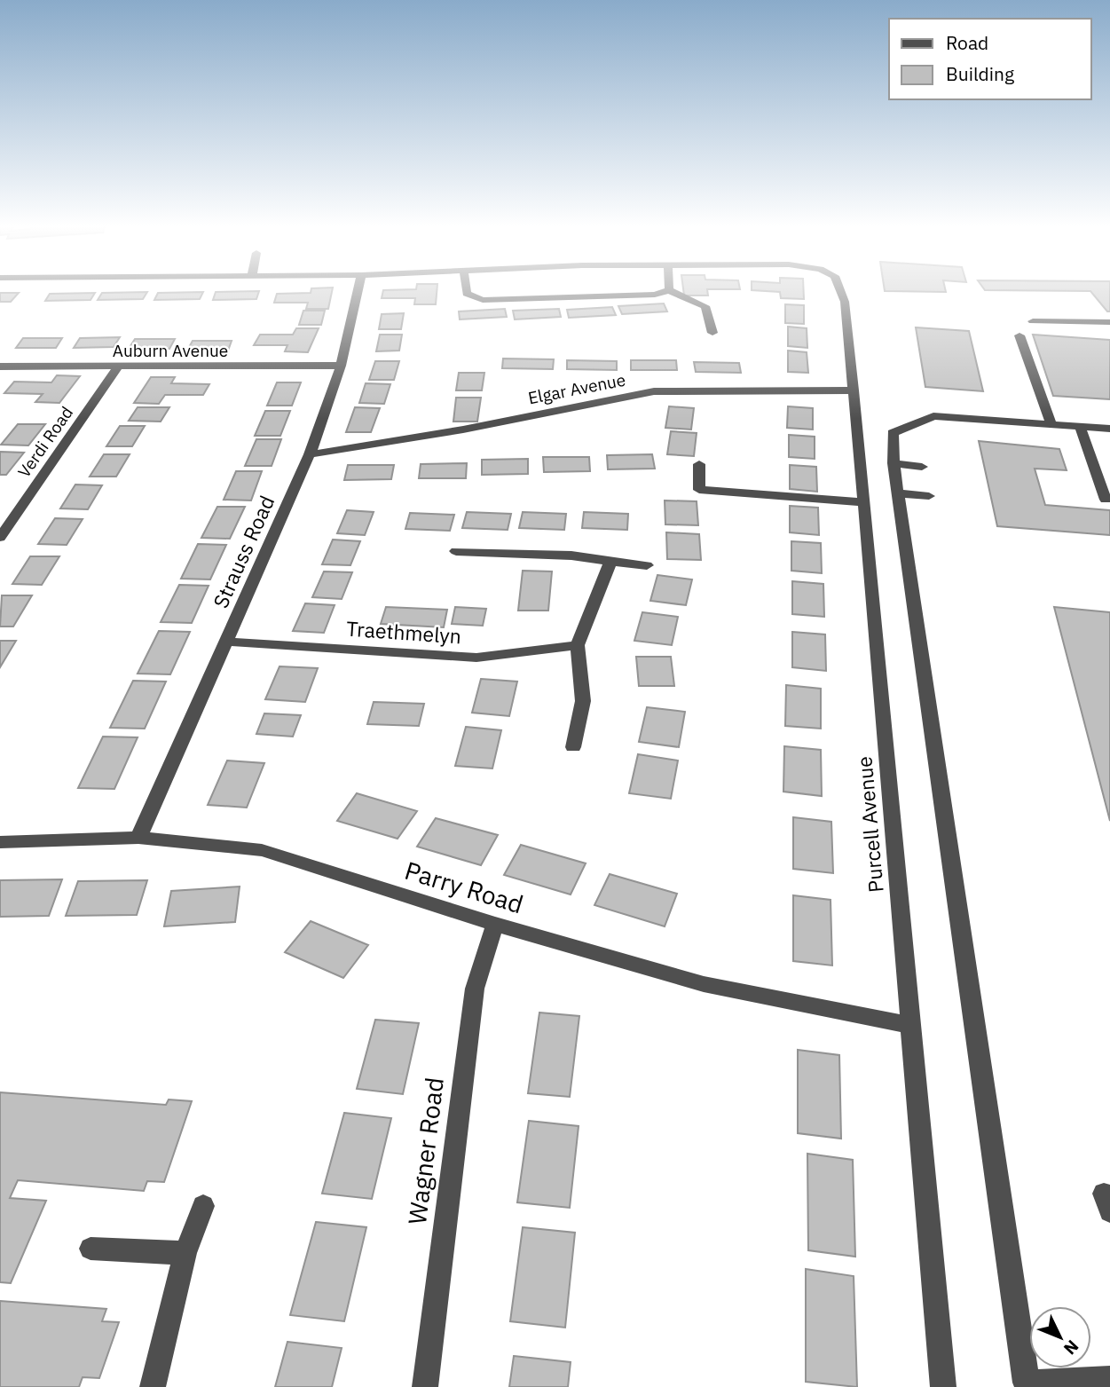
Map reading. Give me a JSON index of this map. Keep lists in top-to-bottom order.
{
  "streets": {
    "street": [
      "Auburn Avenue",
      "Elgar Avenue",
      "Verdi Road",
      "Strauss Road",
      "Traethmelyn",
      "Purcell Avenue",
      "Parry Road",
      "Wagner Road"
    ]
  },
  "crossings": [
    ["Auburn Avenue", "Verdi Road"],
    ["Auburn Avenue", "Strauss Road"],
    ["Elgar Avenue", "Strauss Road"],
    ["Elgar Avenue", "Purcell Avenue"],
    ["Strauss Road", "Traethmelyn"],
    ["Strauss Road", "Parry Road"],
    ["Purcell Avenue", "Parry Road"],
    ["Parry Road", "Wagner Road"]
  ],
  "legend": ["Road", "Building"],
  "north": "bottom right"
}
